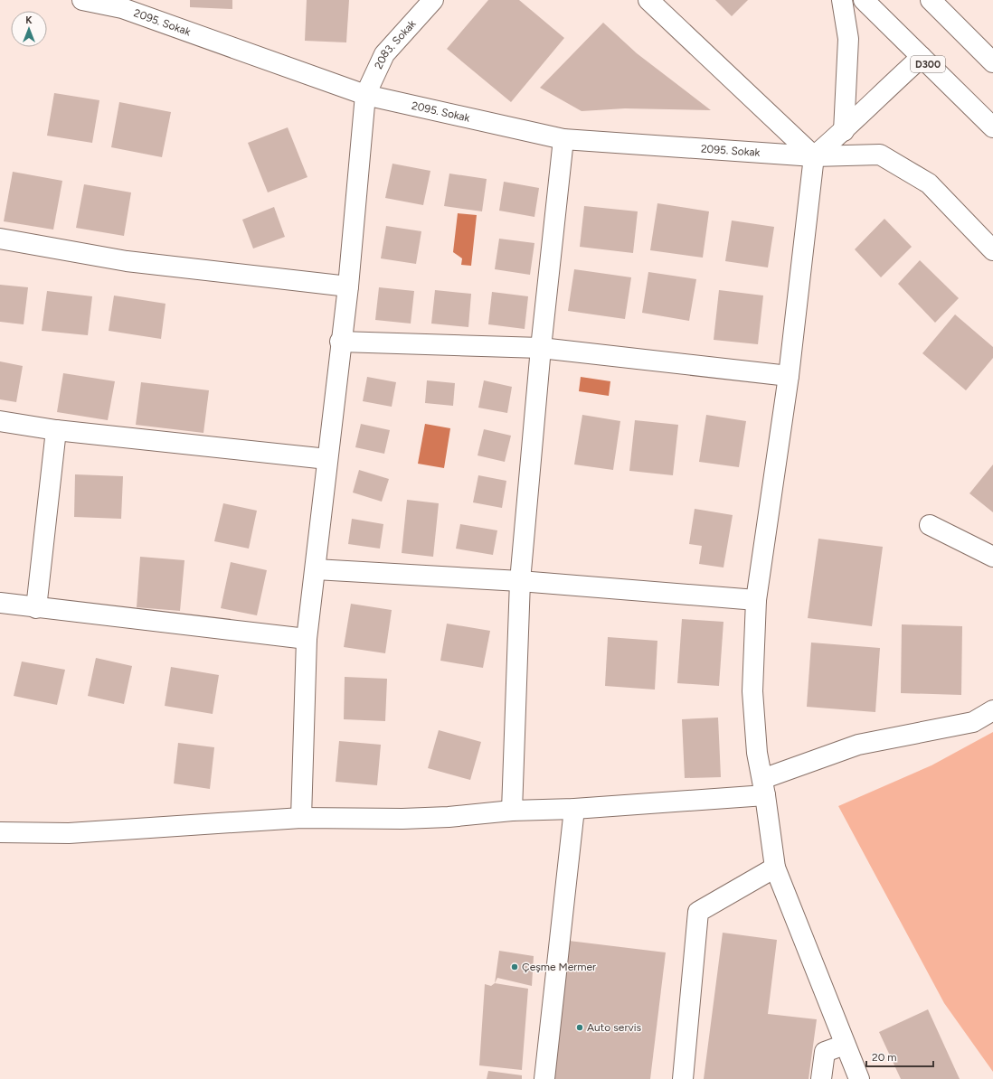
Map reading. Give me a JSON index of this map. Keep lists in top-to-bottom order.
{
  "streets": {
    "main road": ["2095. Sokak", "2083. Sokak", "D300"]
  },
  "crossings": [
    ["2095. Sokak", "2083. Sokak"]
  ],
  "places": ["Çeşme Mermer", "Auto servis"],
  "scale_bar": "20 m",
  "north": "top"
}
